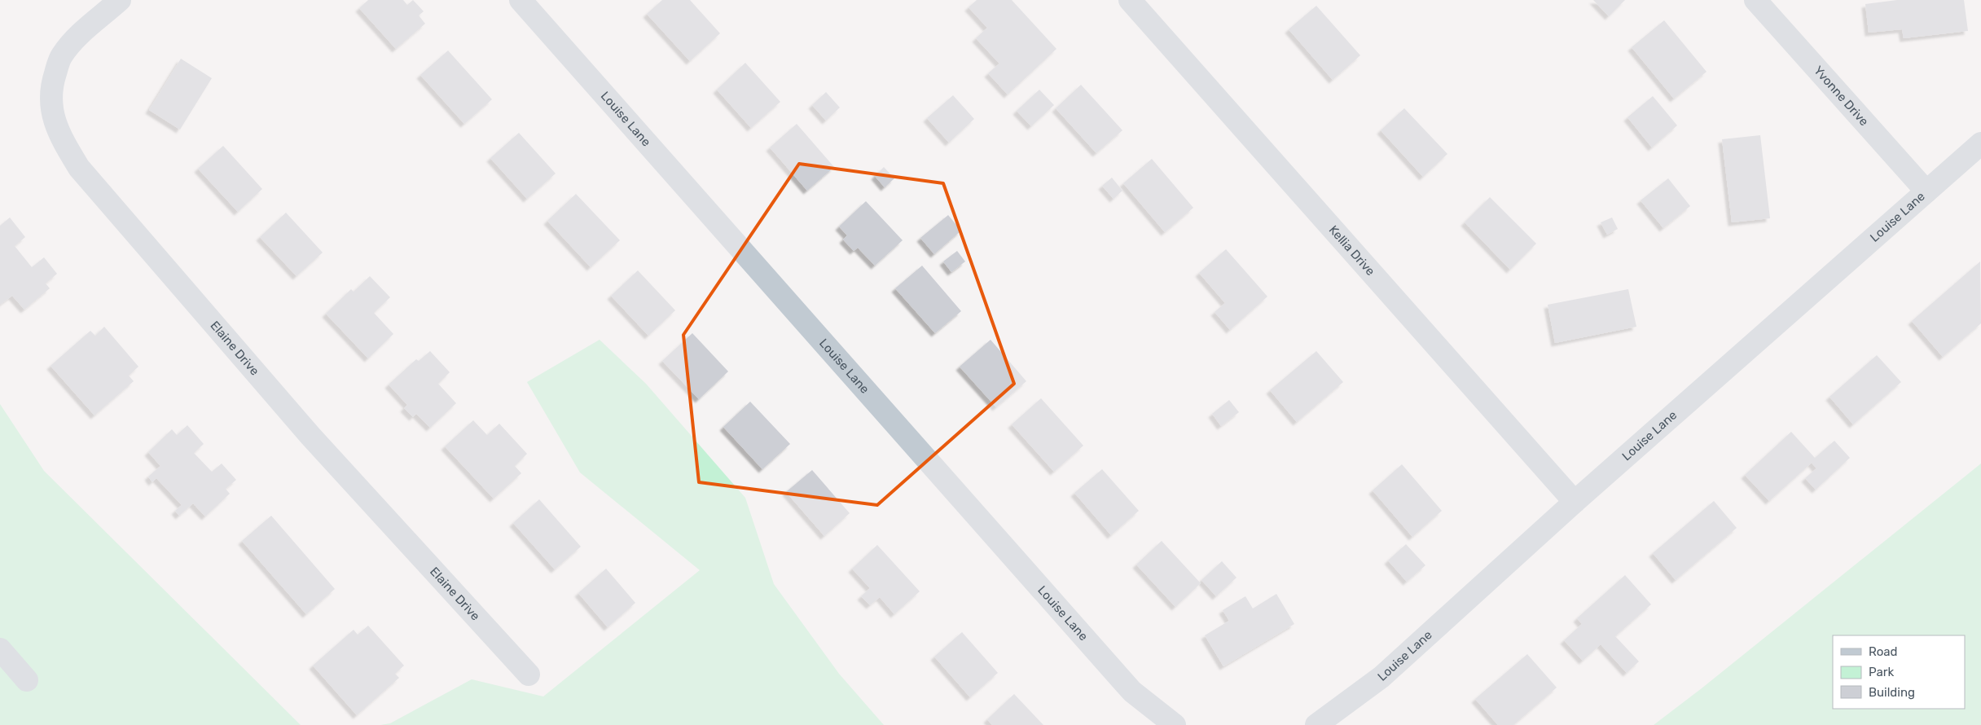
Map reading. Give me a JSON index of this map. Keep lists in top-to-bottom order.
{
  "streets": {
    "street": [
      "Yvonne Drive",
      "Louise Lane",
      "Kellia Drive",
      "Elaine Drive"
    ]
  },
  "crossings": [
    ["Yvonne Drive", "Louise Lane"],
    ["Louise Lane", "Kellia Drive"]
  ],
  "legend": ["Road", "Park", "Building"]
}
